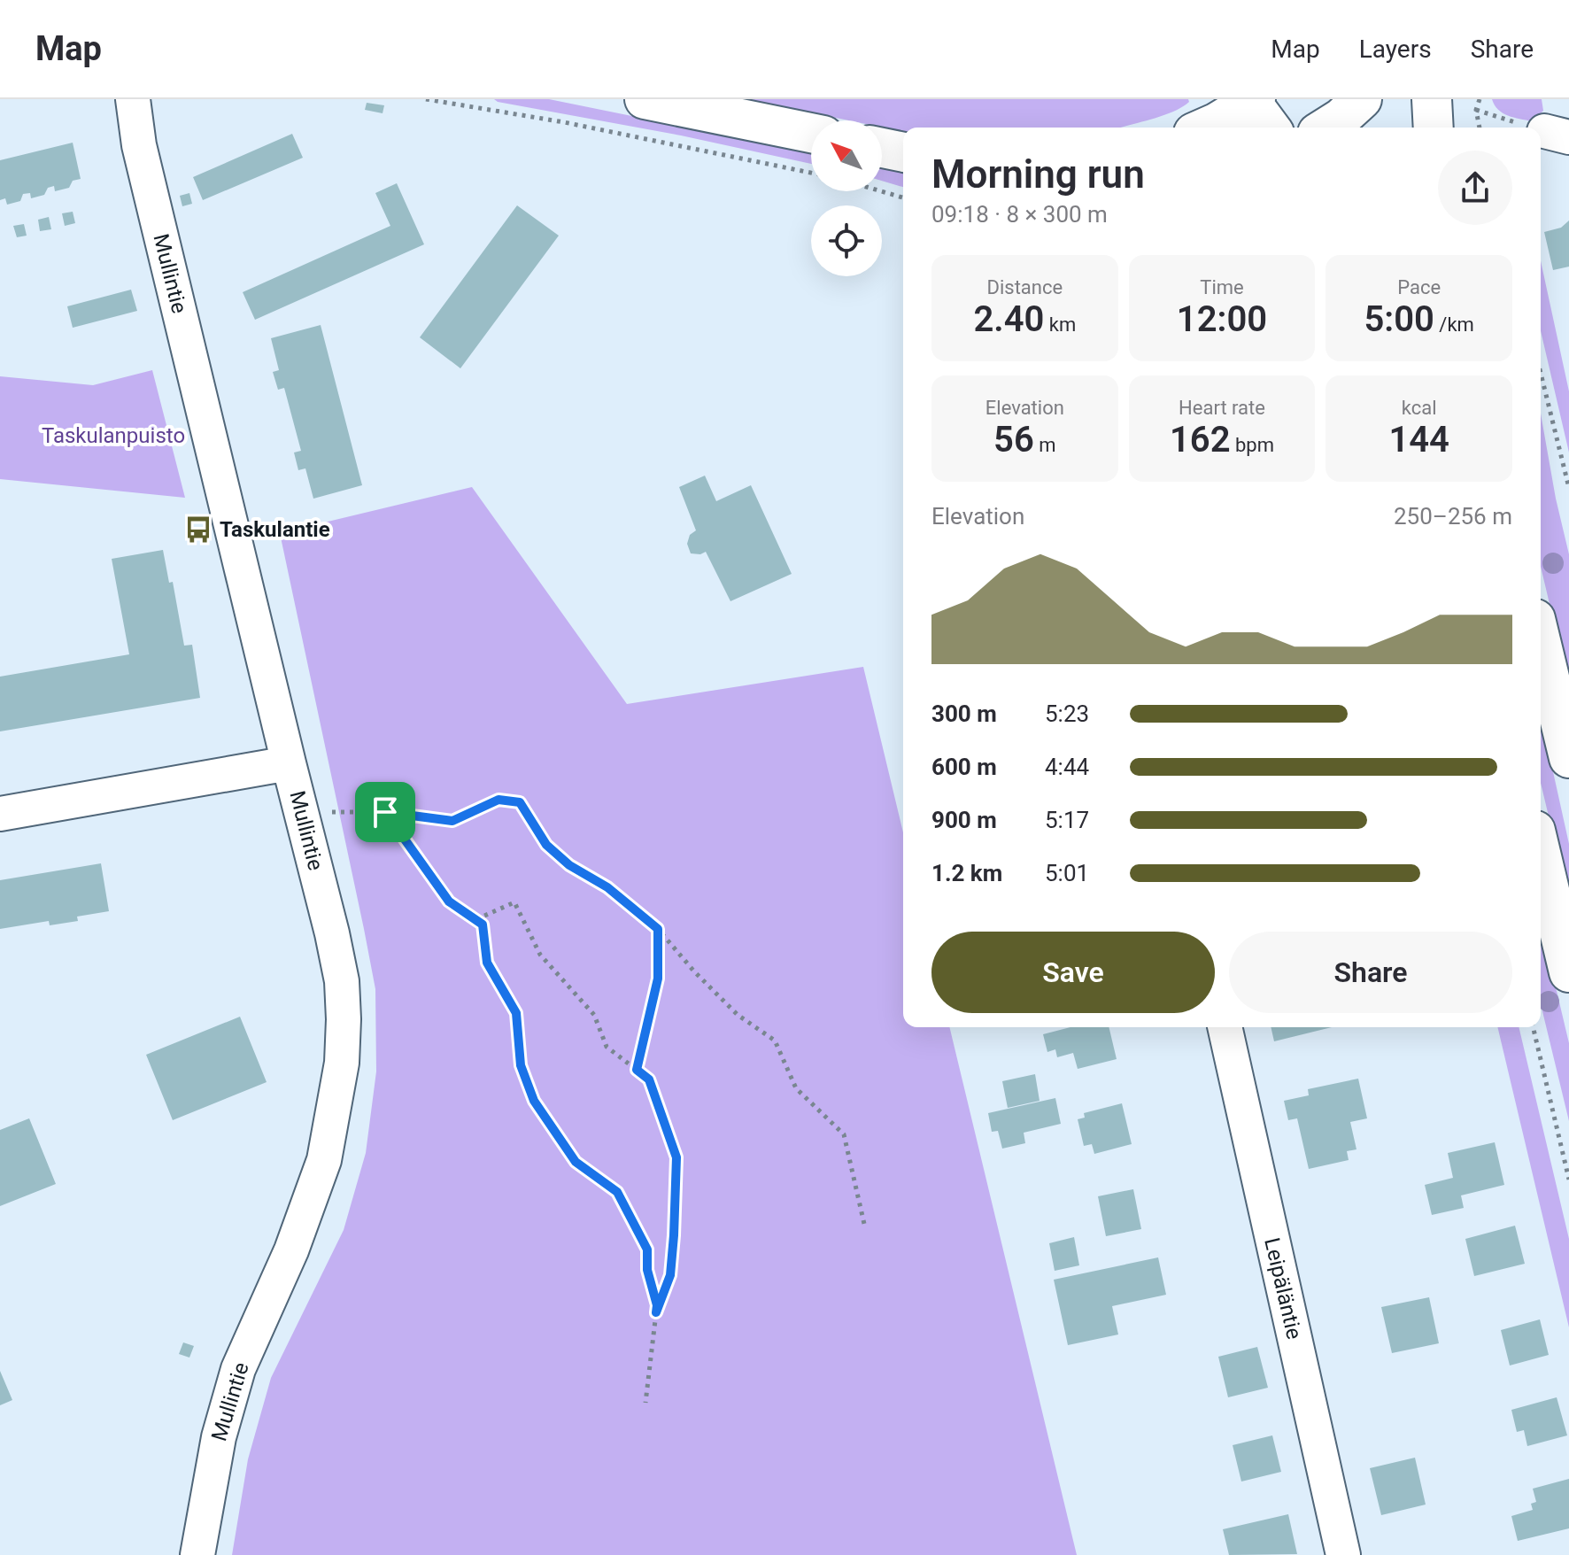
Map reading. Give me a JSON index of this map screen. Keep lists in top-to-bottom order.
{
  "streets": {
    "street": ["Mullintie", "Leipäläntie"]
  },
  "parks": ["Taskulanpuisto"],
  "places": {
    "bus stop": ["Taskulantie"]
  },
  "north": "top left",
  "page": {
    "header": "Map",
    "nav": ["Map", "Layers", "Share"],
    "heading": ["Morning run", "09:18 · 8 × 300 m"],
    "stats": [
      ["Distance", "2.40 km"],
      ["Time", "12:00"],
      ["Pace", "5:00 /km"],
      ["Elevation", "56 m"],
      ["Heart rate", "162 bpm"],
      ["kcal", "144"]
    ],
    "chart": ["Elevation", "250–256 m"],
    "list": [
      {
        "name": "300 m",
        "note": "5:23"
      },
      {
        "name": "600 m",
        "note": "4:44"
      },
      {
        "name": "900 m",
        "note": "5:17"
      },
      {
        "name": "1.2 km",
        "note": "5:01"
      }
    ],
    "buttons": ["Save", "Share"]
  }
}
